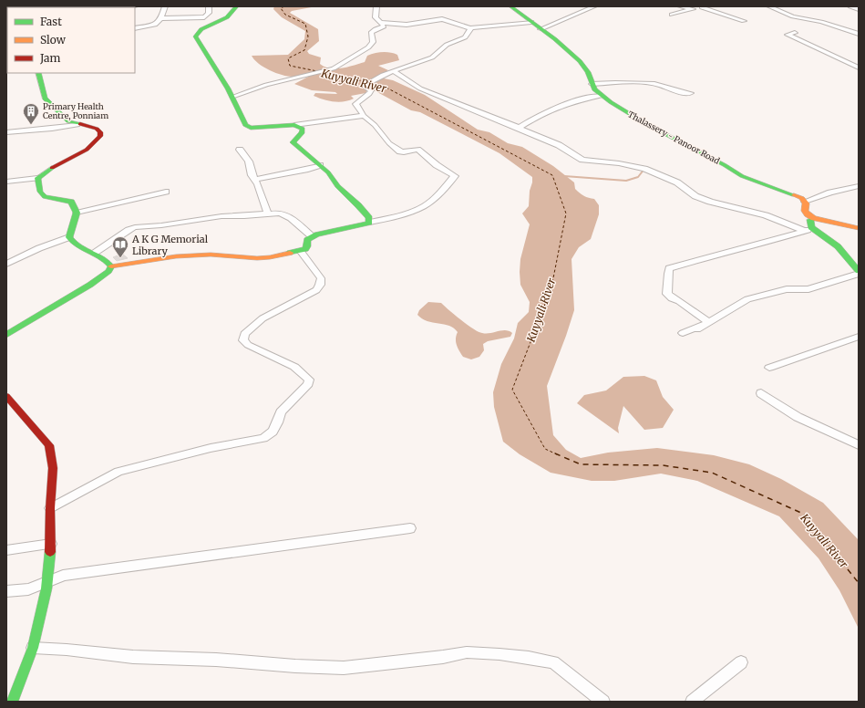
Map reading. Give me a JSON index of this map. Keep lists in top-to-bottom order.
{
  "streets": {
    "main road": ["Thalassery - Panoor Road"]
  },
  "water": ["Kuyyali River"],
  "places": {
    "building": ["Primary Health Centre, Ponniam"],
    "library": ["A K G Memorial Library"]
  },
  "legend": ["Fast", "Slow", "Jam"]
}
